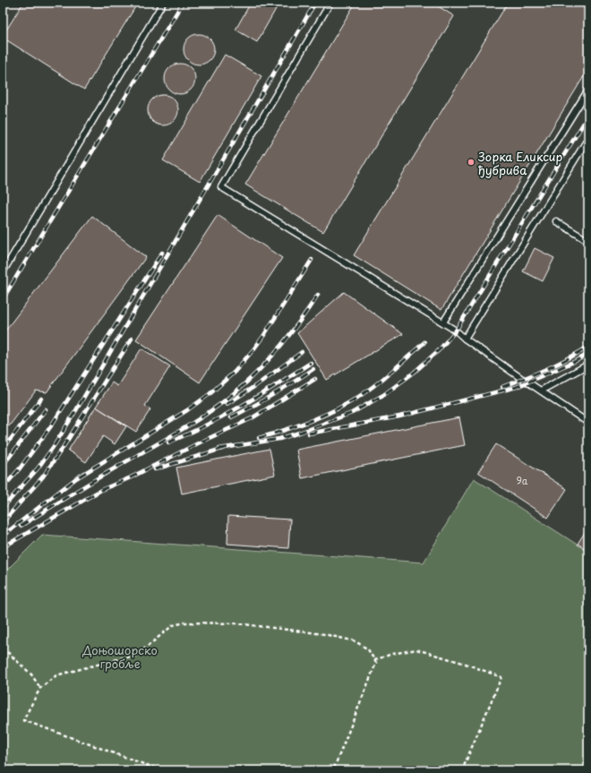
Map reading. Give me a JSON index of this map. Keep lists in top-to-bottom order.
{
  "parks": ["Доњошорско гробље"],
  "places": ["Зорка Еликсир ђубрива"],
  "house_numbers": ["9a"]
}
